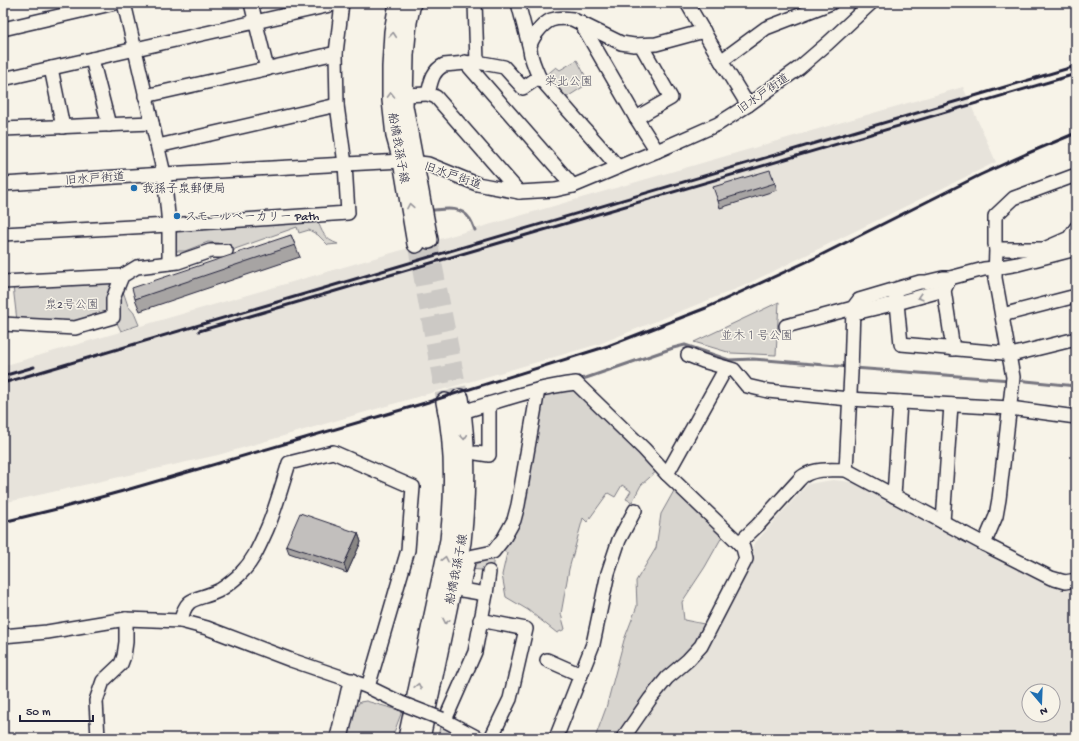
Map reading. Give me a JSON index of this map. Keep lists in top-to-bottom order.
{
  "streets": {
    "main road": ["船橋我孫子線"],
    "street": ["旧水戸街道"]
  },
  "crossings": [
    ["旧水戸街道", "船橋我孫子線"]
  ],
  "parks": ["栄北公園", "泉2号公園", "並木１号公園"],
  "places": ["我孫子泉郵便局", "スモールベーカリー Path"],
  "scale_bar": "50 m",
  "north": "bottom"
}
